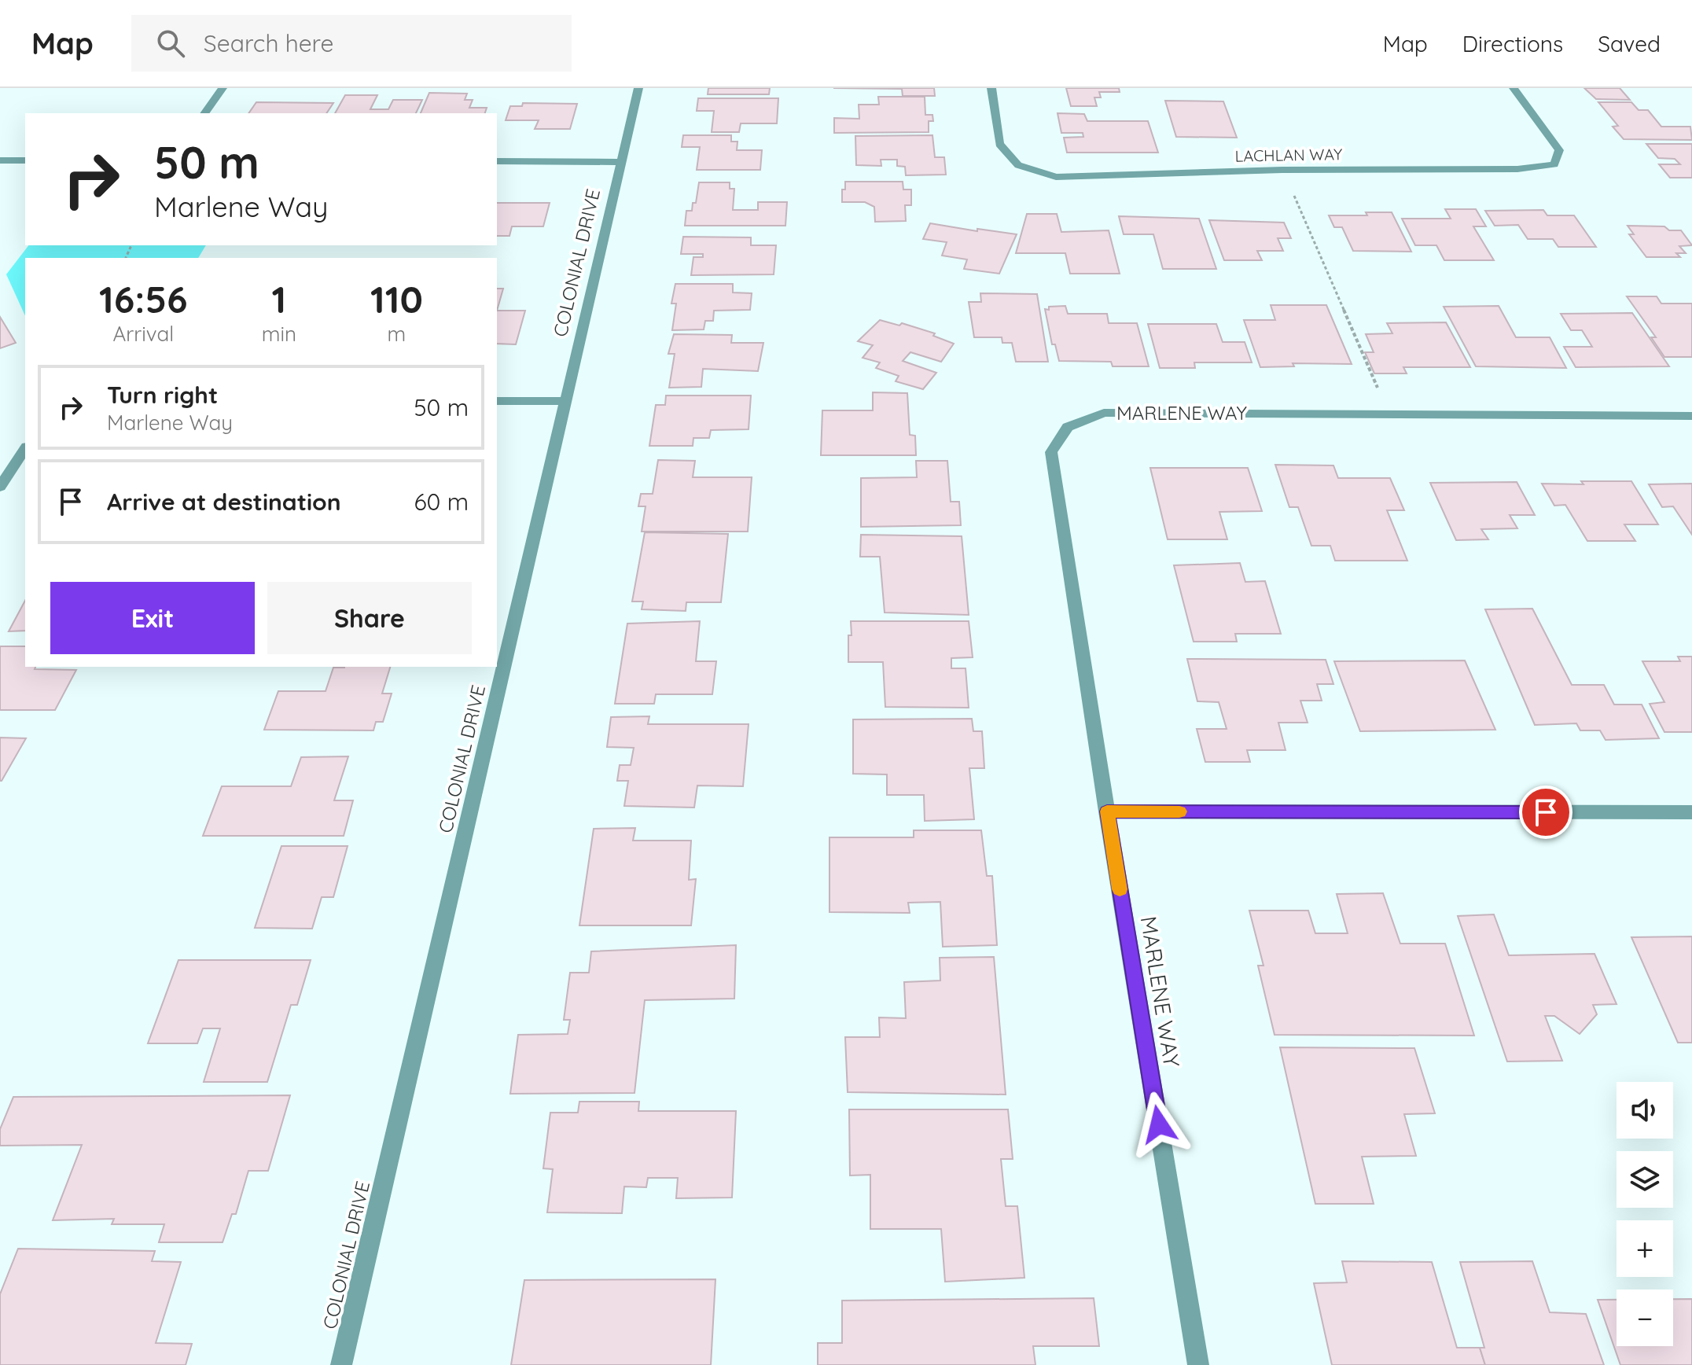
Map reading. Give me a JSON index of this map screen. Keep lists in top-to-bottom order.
{
  "streets": {
    "street": ["LACHLAN WAY", "COLONIAL DRIVE", "MARLENE WAY"]
  },
  "page": {
    "header": "Map",
    "search": "Search here",
    "nav": ["Map", "Directions", "Saved"],
    "turn": ["50 m", "Marlene Way"],
    "eta": [
      "16:56",
      "Arrival",
      "1",
      "min",
      "110",
      "m"
    ],
    "list": [
      {
        "name": "Turn right",
        "note": "Marlene Way",
        "value": "50 m"
      },
      {
        "name": "Arrive at destination",
        "value": "60 m"
      }
    ],
    "buttons": ["Exit", "Share"],
    "map_buttons": ["+", "−"]
  }
}
